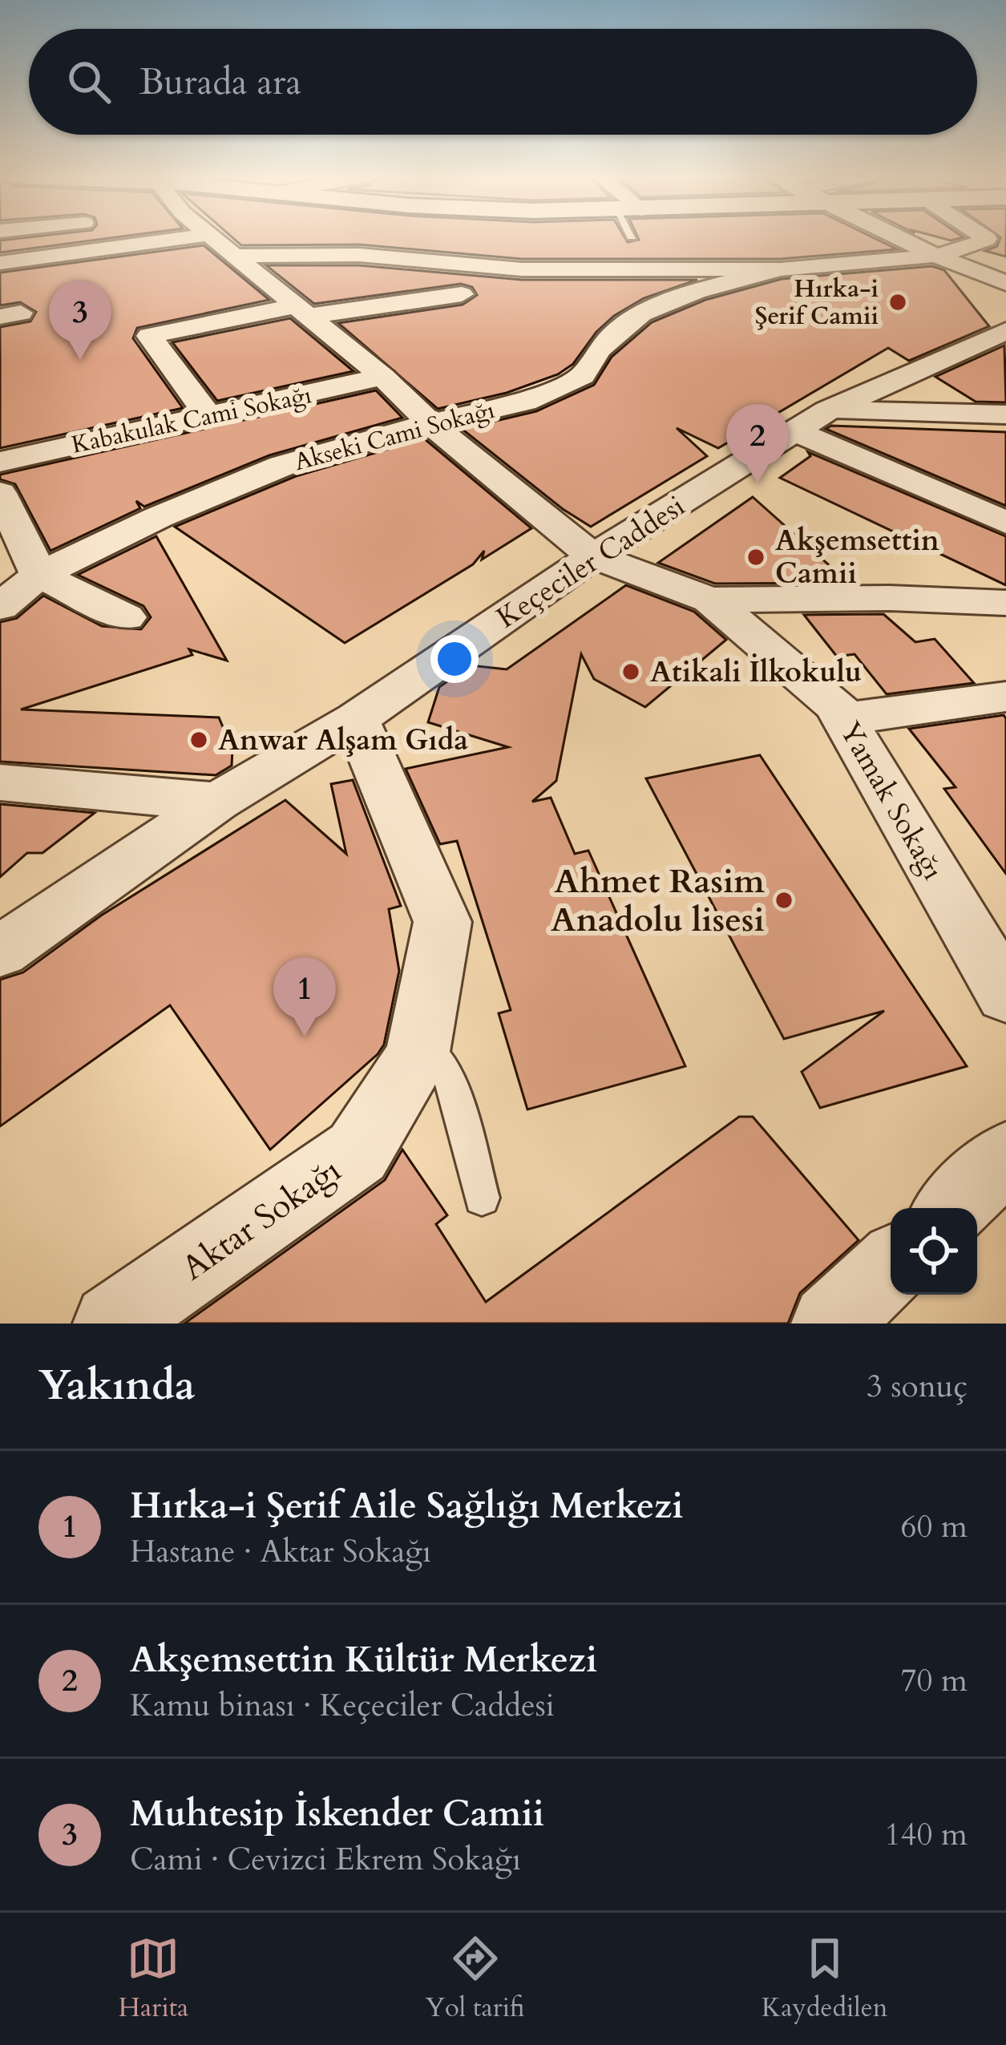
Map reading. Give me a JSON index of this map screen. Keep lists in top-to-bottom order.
{
  "streets": {
    "street": [
      "Kabakulak Cami Sokağı",
      "Akseki Cami Sokağı",
      "Keçeciler Caddesi",
      "Yamak Sokağı",
      "Aktar Sokağı"
    ]
  },
  "crossings": [
    ["Kabakulak Cami Sokağı", "Yamak Sokağı"],
    ["Akseki Cami Sokağı", "Yamak Sokağı"],
    ["Keçeciler Caddesi", "Yamak Sokağı"],
    ["Keçeciler Caddesi", "Aktar Sokağı"]
  ],
  "places": [
    "Hırka-i Şerif Camii",
    "Akşemsettin Camii",
    "Atikali İlkokulu",
    "Anwar Alşam Gıda",
    "Ahmet Rasim Anadolu lisesi"
  ],
  "page": {
    "search": "Burada ara",
    "pins": ["3", "2", "1"],
    "heading": ["Yakında", "3 sonuç"],
    "list": [
      {
        "mark": "1",
        "name": "Hırka-i Şerif Aile Sağlığı Merkezi",
        "note": "Hastane · Aktar Sokağı",
        "value": "60 m"
      },
      {
        "mark": "2",
        "name": "Akşemsettin Kültür Merkezi",
        "note": "Kamu binası · Keçeciler Caddesi",
        "value": "70 m"
      },
      {
        "mark": "3",
        "name": "Muhtesip İskender Camii",
        "note": "Cami · Cevizci Ekrem Sokağı",
        "value": "140 m"
      }
    ],
    "nav": ["Harita", "Yol tarifi", "Kaydedilen"]
  }
}
